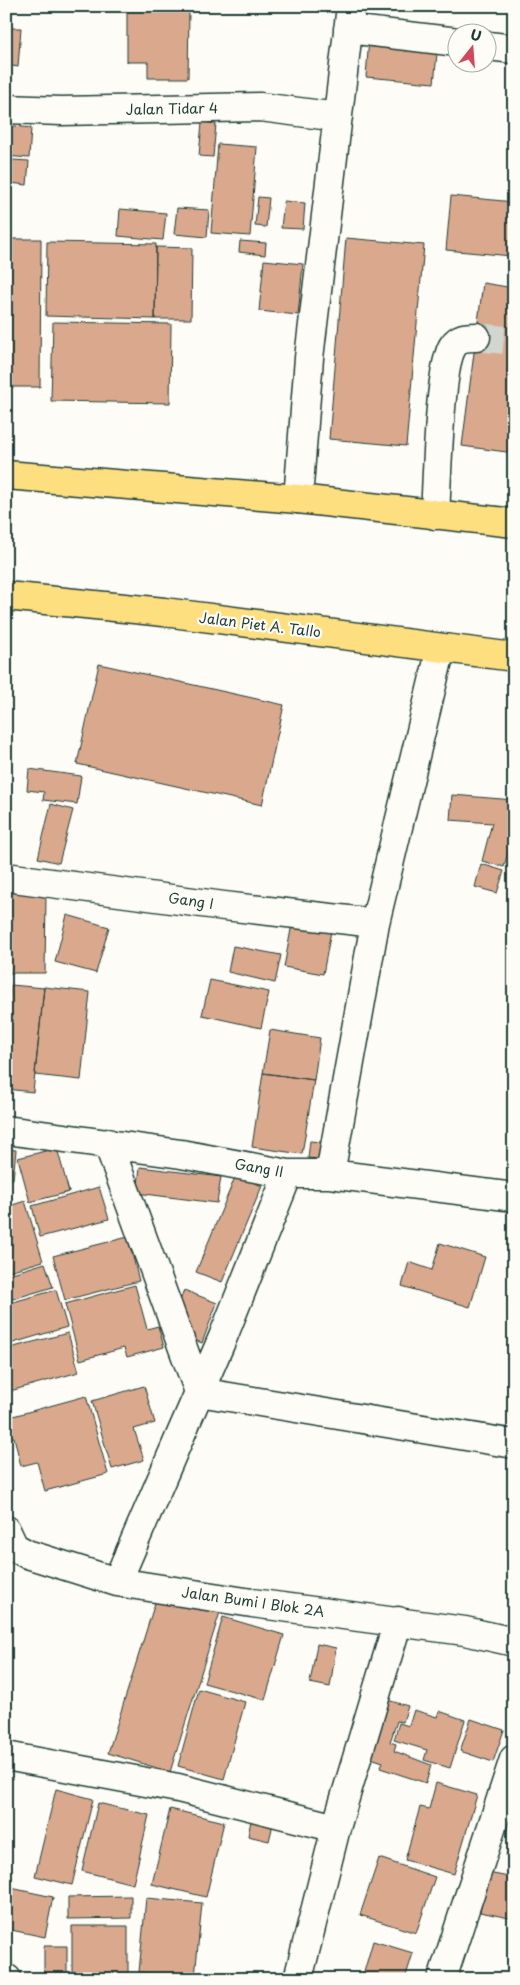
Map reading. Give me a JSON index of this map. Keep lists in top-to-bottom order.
{
  "streets": {
    "main road": ["Jalan Piet A. Tallo"],
    "street": [
      "Jalan Tidar 4",
      "Gang I",
      "Gang II",
      "Jalan Bumi I Blok 2A"
    ]
  },
  "north": "top"
}
